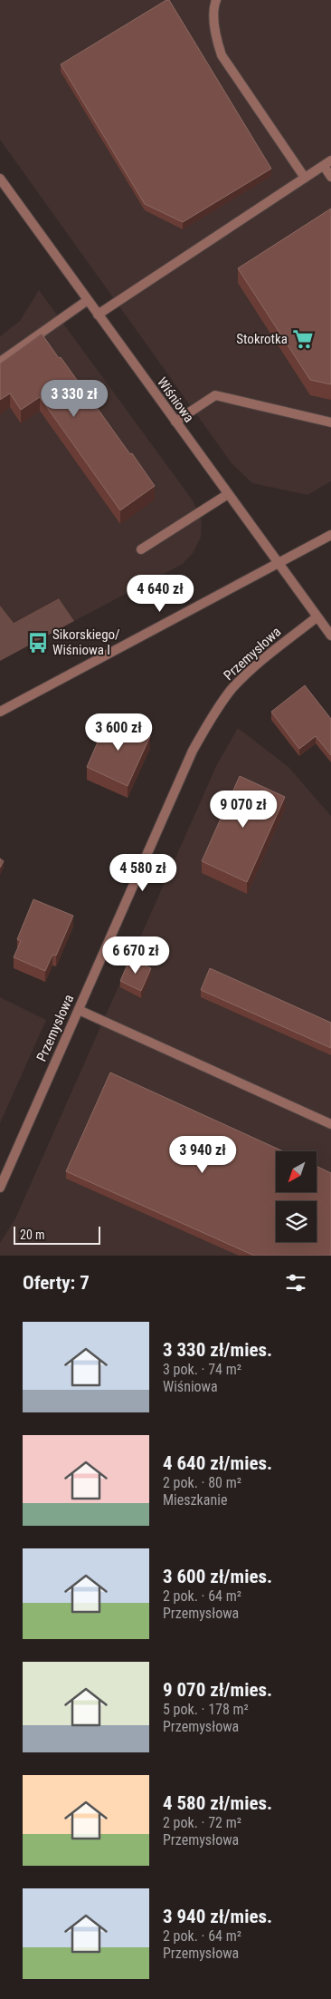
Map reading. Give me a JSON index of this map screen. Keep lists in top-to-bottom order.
{
  "streets": {
    "street": ["Wiśniowa", "Przemysłowa"]
  },
  "crossings": [
    ["Wiśniowa", "Przemysłowa"]
  ],
  "places": {
    "supermarket": ["Stokrotka"],
    "bus stop": ["Sikorskiego/ Wiśniowa I"]
  },
  "scale_bar": "20 m",
  "north": "bottom left",
  "page": {
    "price": [
      "3 330 zł",
      "4 640 zł",
      "3 600 zł",
      "9 070 zł",
      "4 580 zł",
      "6 670 zł",
      "3 940 zł"
    ],
    "scale": "20 m",
    "heading": "Oferty: 7",
    "list": [
      {
        "name": "3 330 zł/mies.",
        "note": "3 pok. · 74 m² · Wiśniowa"
      },
      {
        "name": "4 640 zł/mies.",
        "note": "2 pok. · 80 m² · Mieszkanie"
      },
      {
        "name": "3 600 zł/mies.",
        "note": "2 pok. · 64 m² · Przemysłowa"
      },
      {
        "name": "9 070 zł/mies.",
        "note": "5 pok. · 178 m² · Przemysłowa"
      },
      {
        "name": "4 580 zł/mies.",
        "note": "2 pok. · 72 m² · Przemysłowa"
      },
      {
        "name": "3 940 zł/mies.",
        "note": "2 pok. · 64 m² · Przemysłowa"
      }
    ]
  }
}
